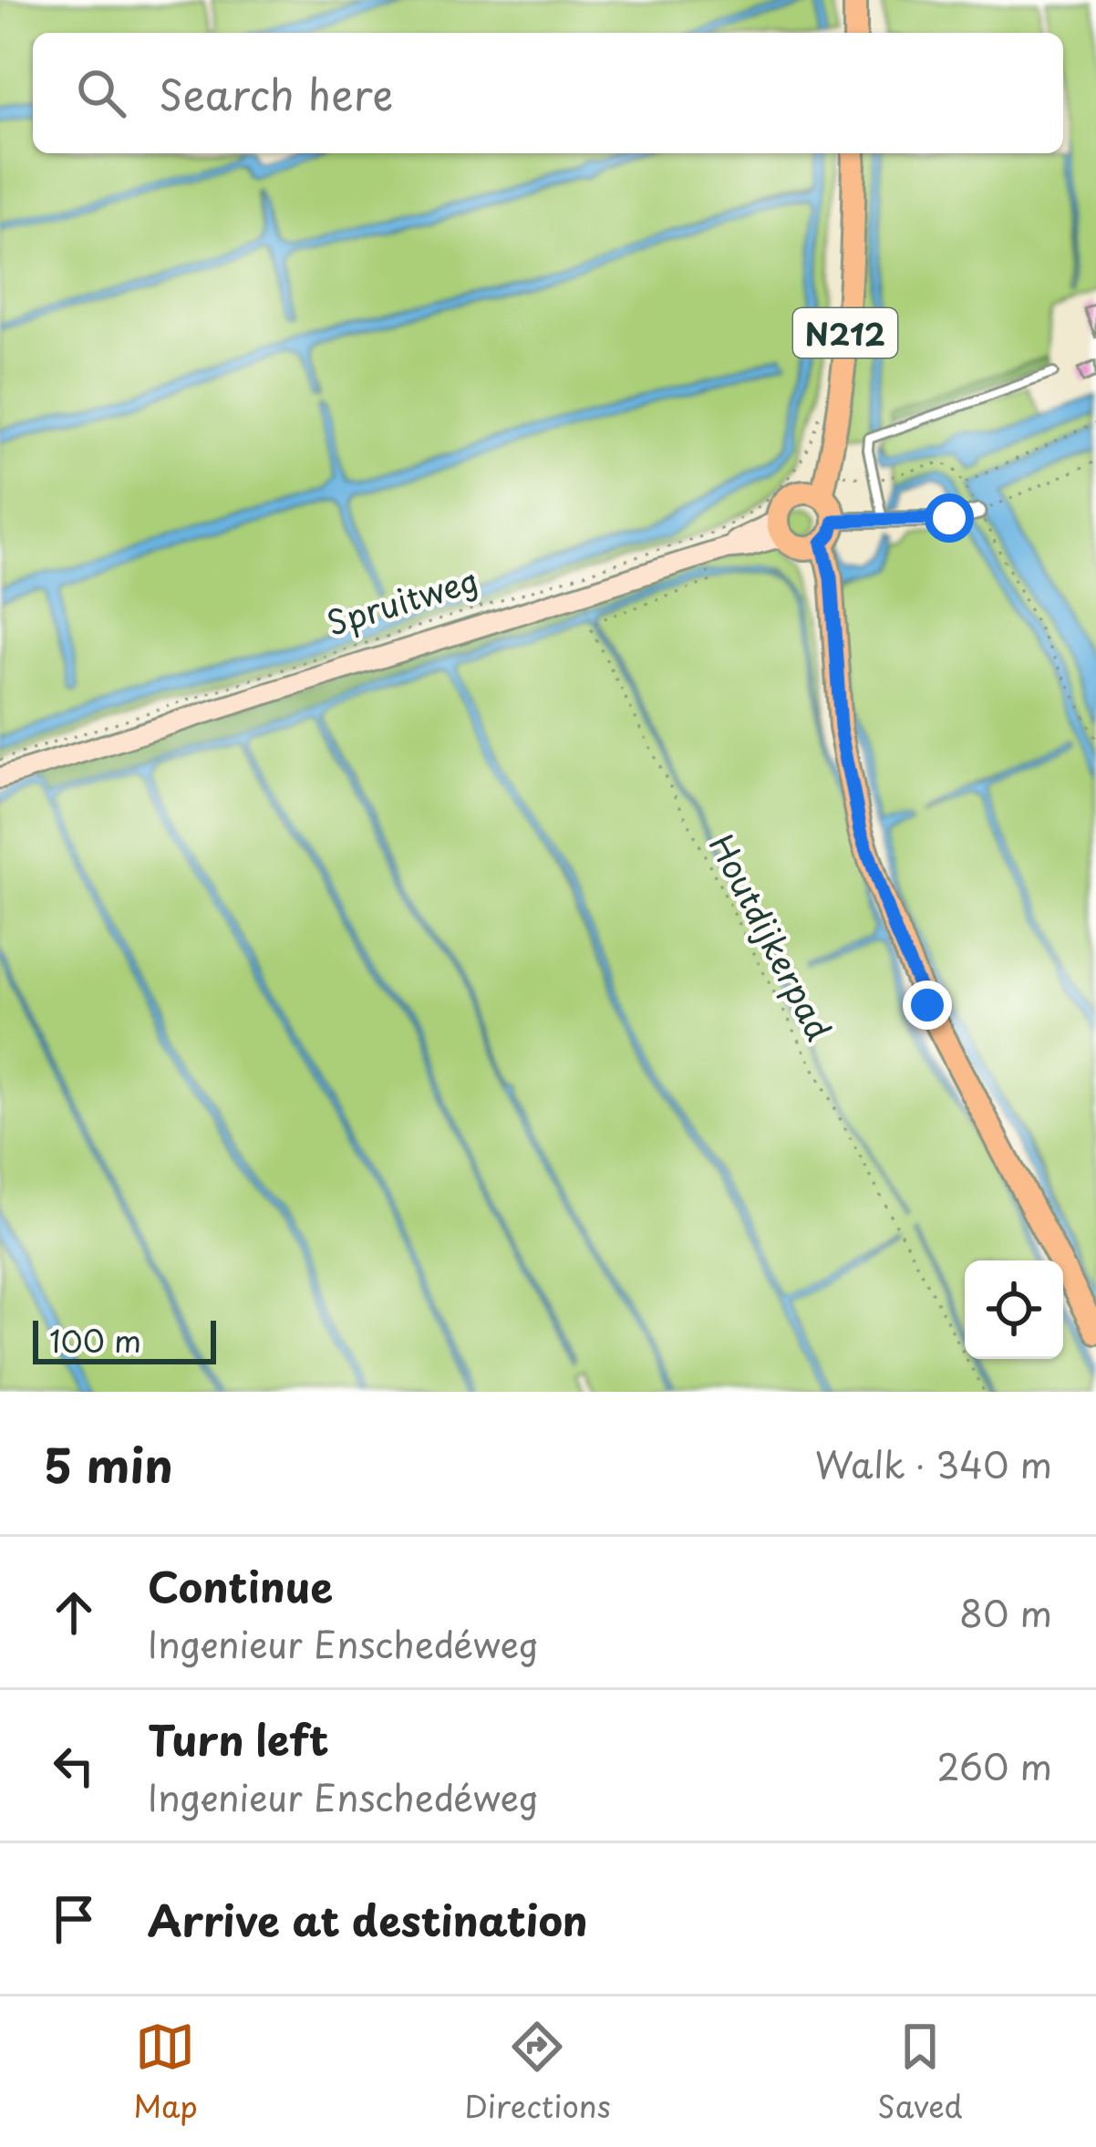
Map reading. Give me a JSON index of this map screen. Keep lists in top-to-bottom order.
{
  "streets": {
    "main road": ["N212", "Spruitweg"],
    "path": ["Houtdijkerpad"]
  },
  "crossings": [
    ["N212", "Spruitweg"]
  ],
  "scale_bar": "100 m",
  "page": {
    "search": "Search here",
    "scale": "100 m",
    "heading": ["5 min", "Walk · 340 m"],
    "list": [
      ["Continue", "Ingenieur Enschedéweg", "80 m"],
      ["Turn left", "Ingenieur Enschedéweg", "260 m"],
      "Arrive at destination"
    ],
    "nav": ["Map", "Directions", "Saved"]
  }
}
